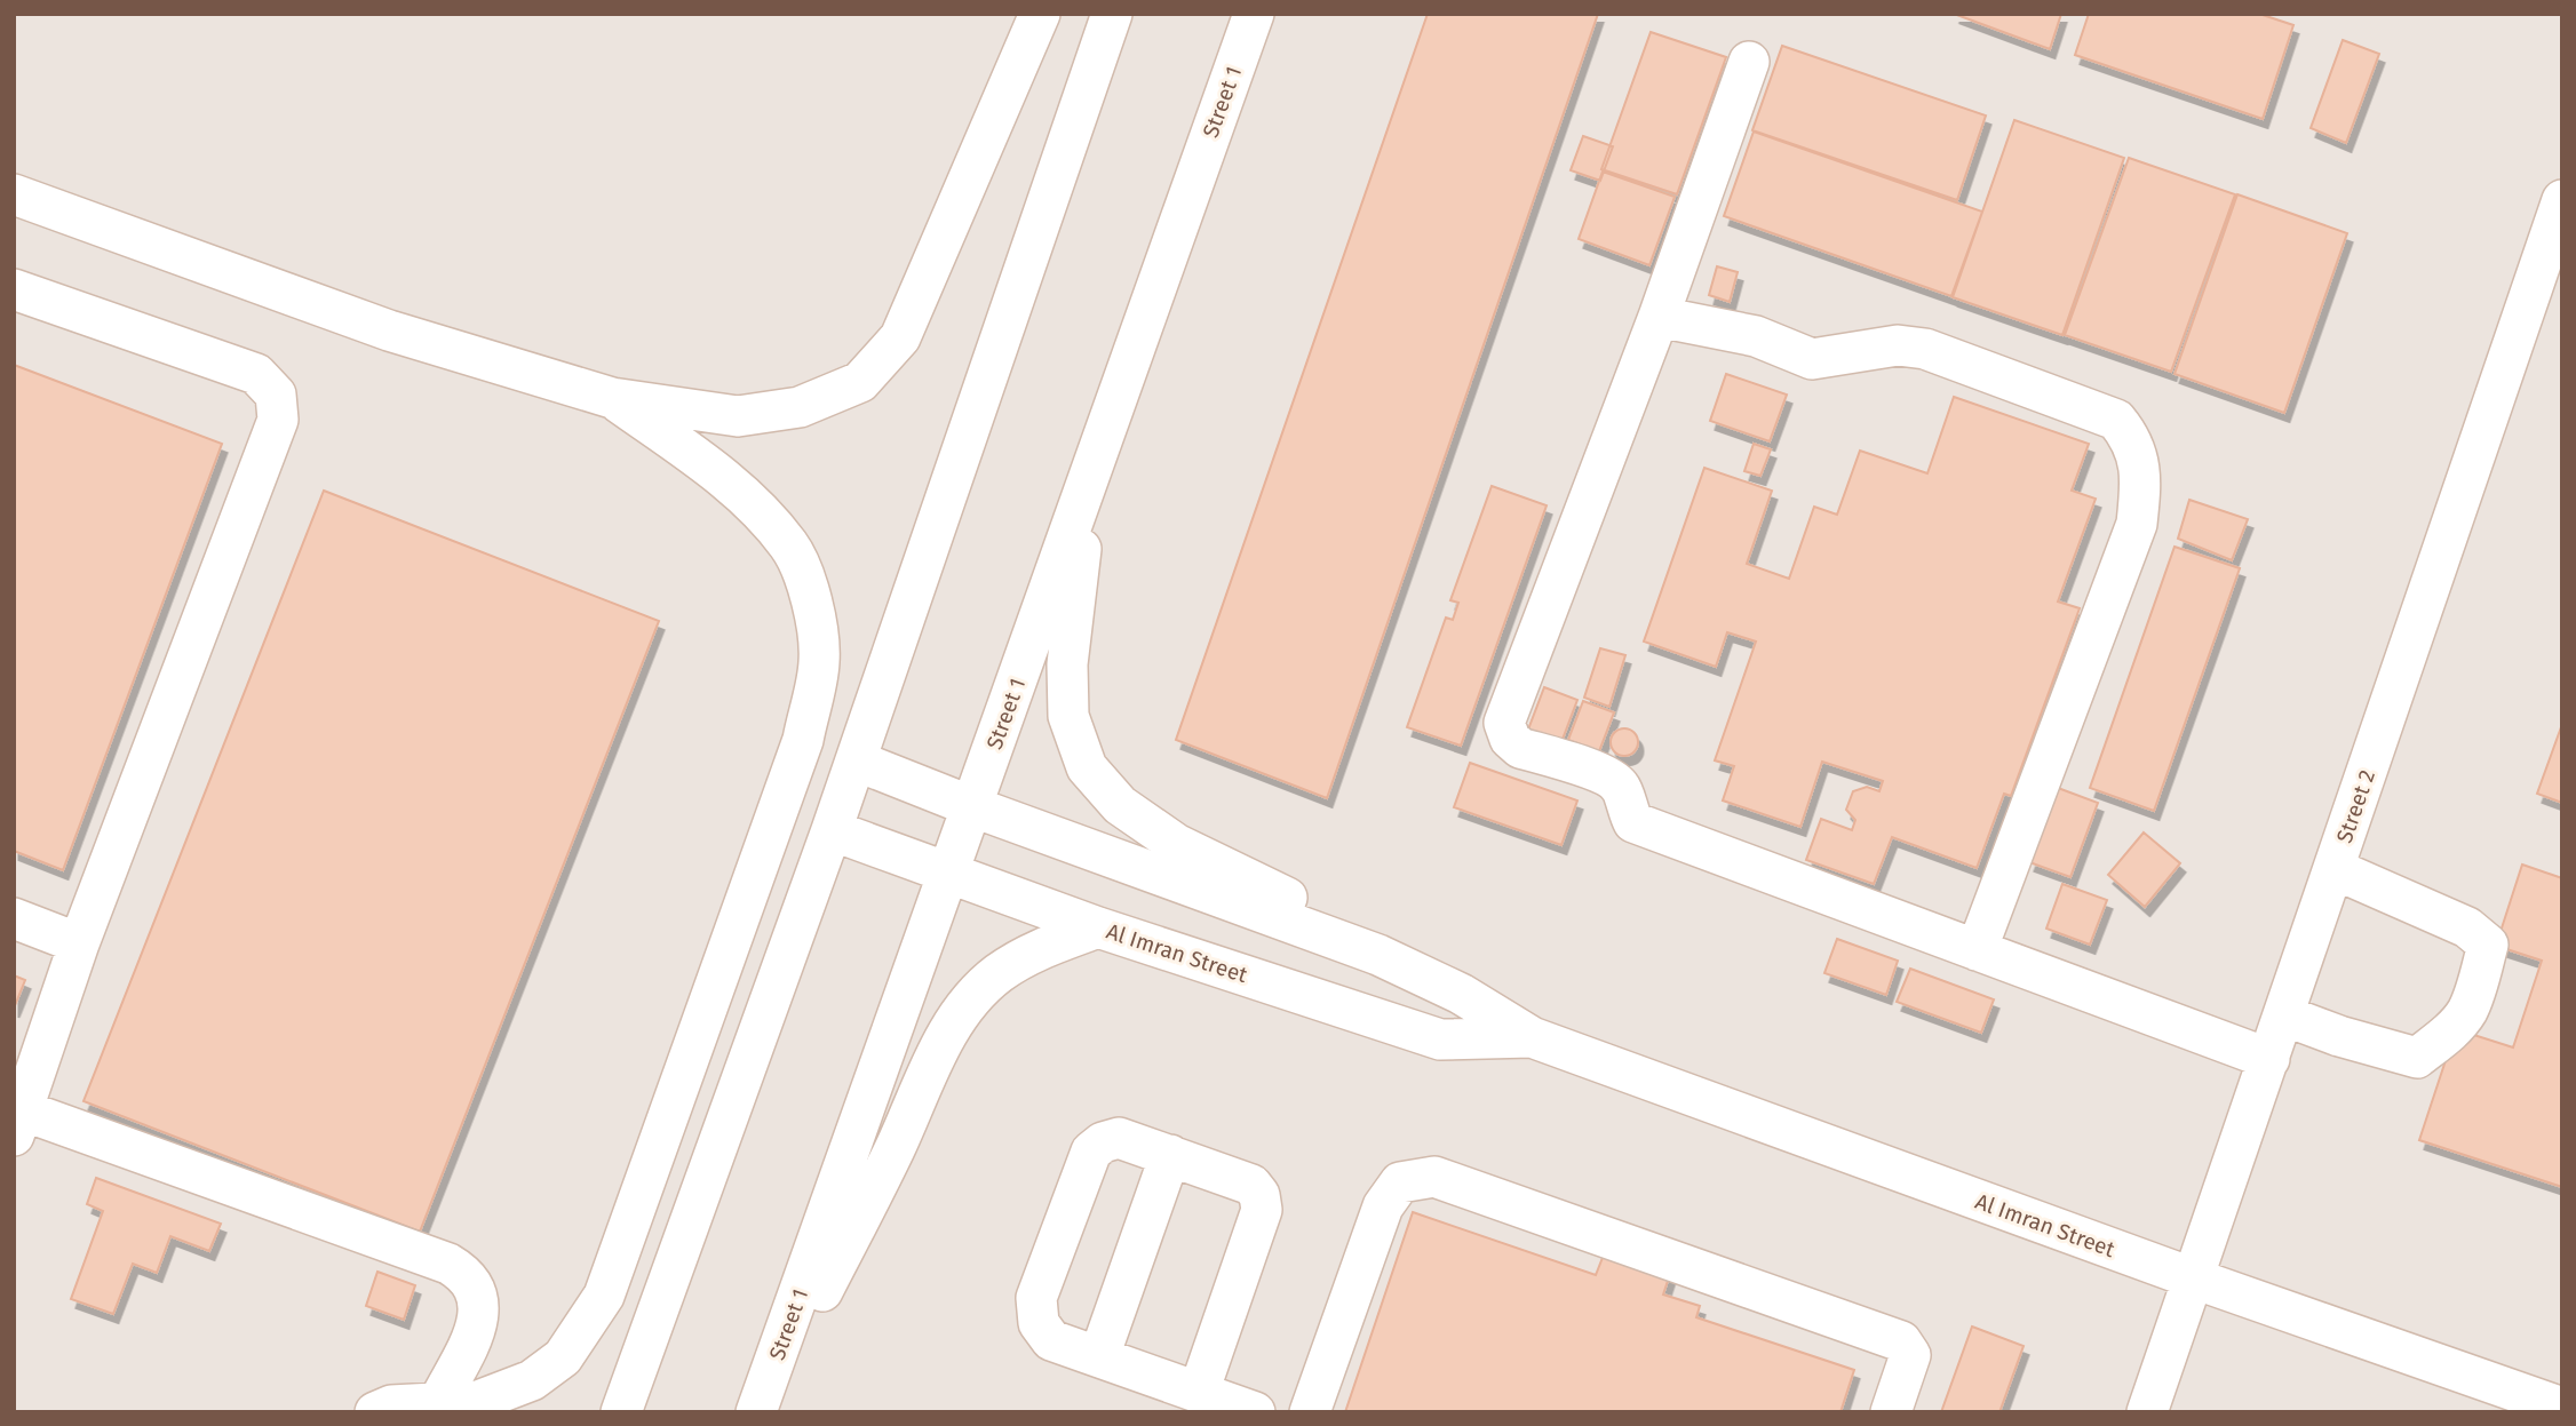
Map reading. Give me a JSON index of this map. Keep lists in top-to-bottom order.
{
  "streets": {
    "street": ["Street 1", "Street 2", "Al Imran Street"]
  },
  "crossings": [
    ["Street 1", "Al Imran Street"],
    ["Street 2", "Al Imran Street"]
  ]
}
